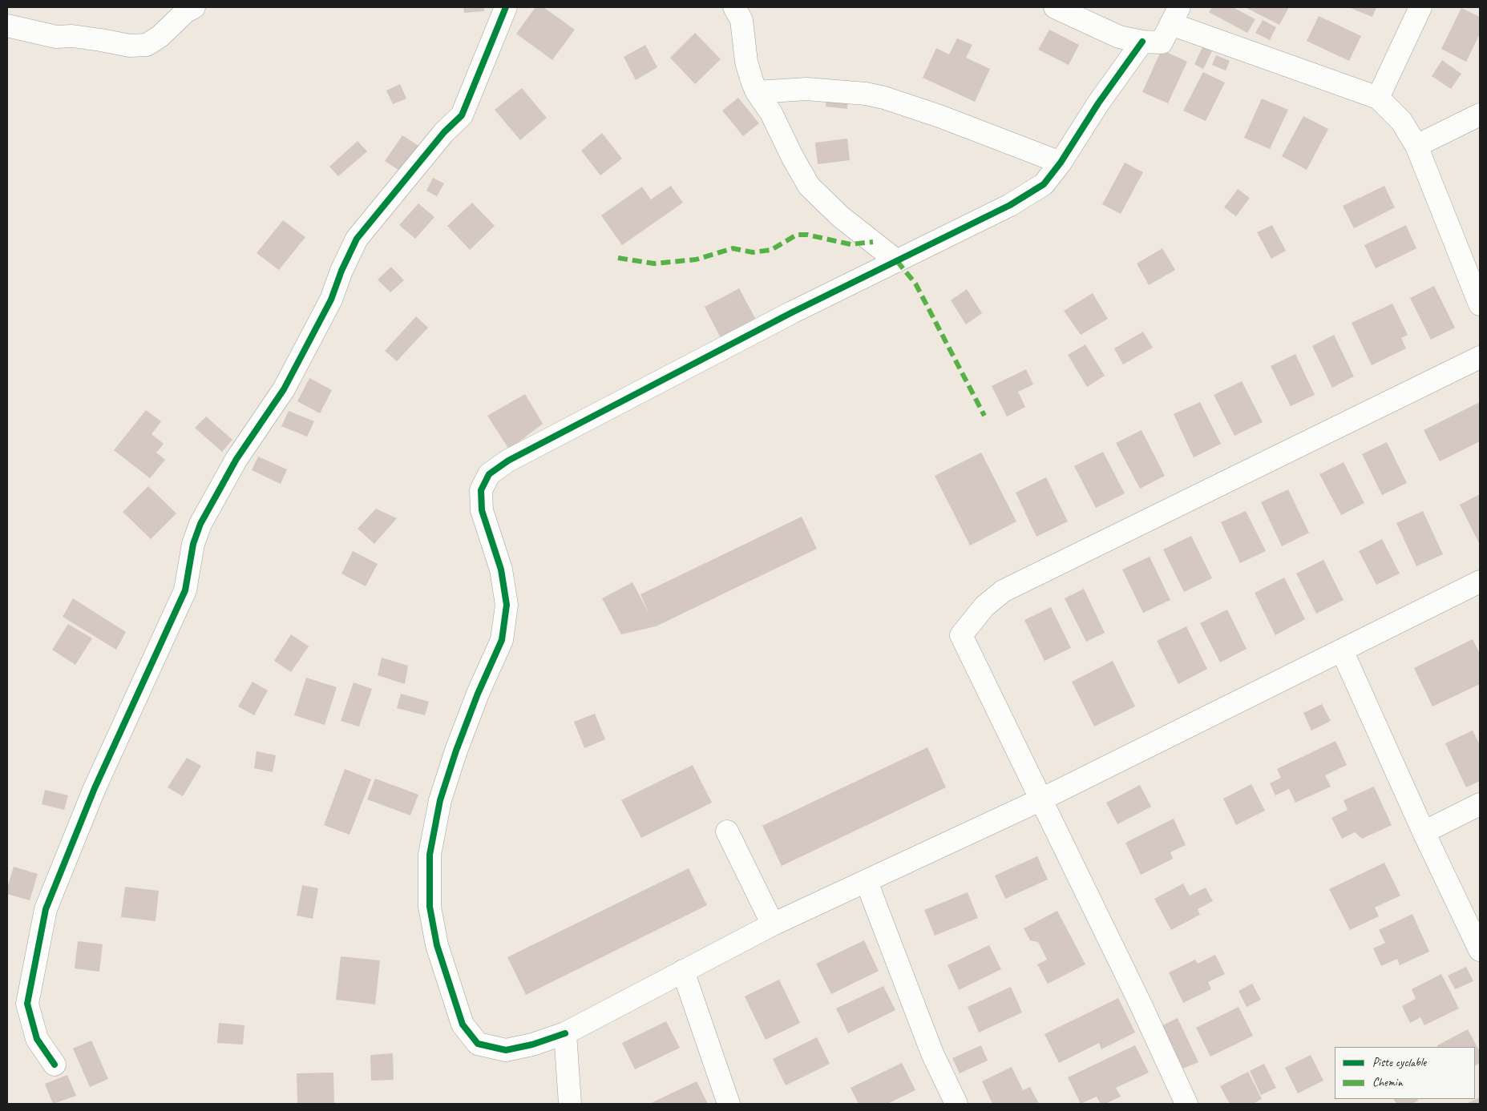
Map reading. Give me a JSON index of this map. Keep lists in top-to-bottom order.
{
  "legend": ["Piste cyclable", "Chemin"]
}
